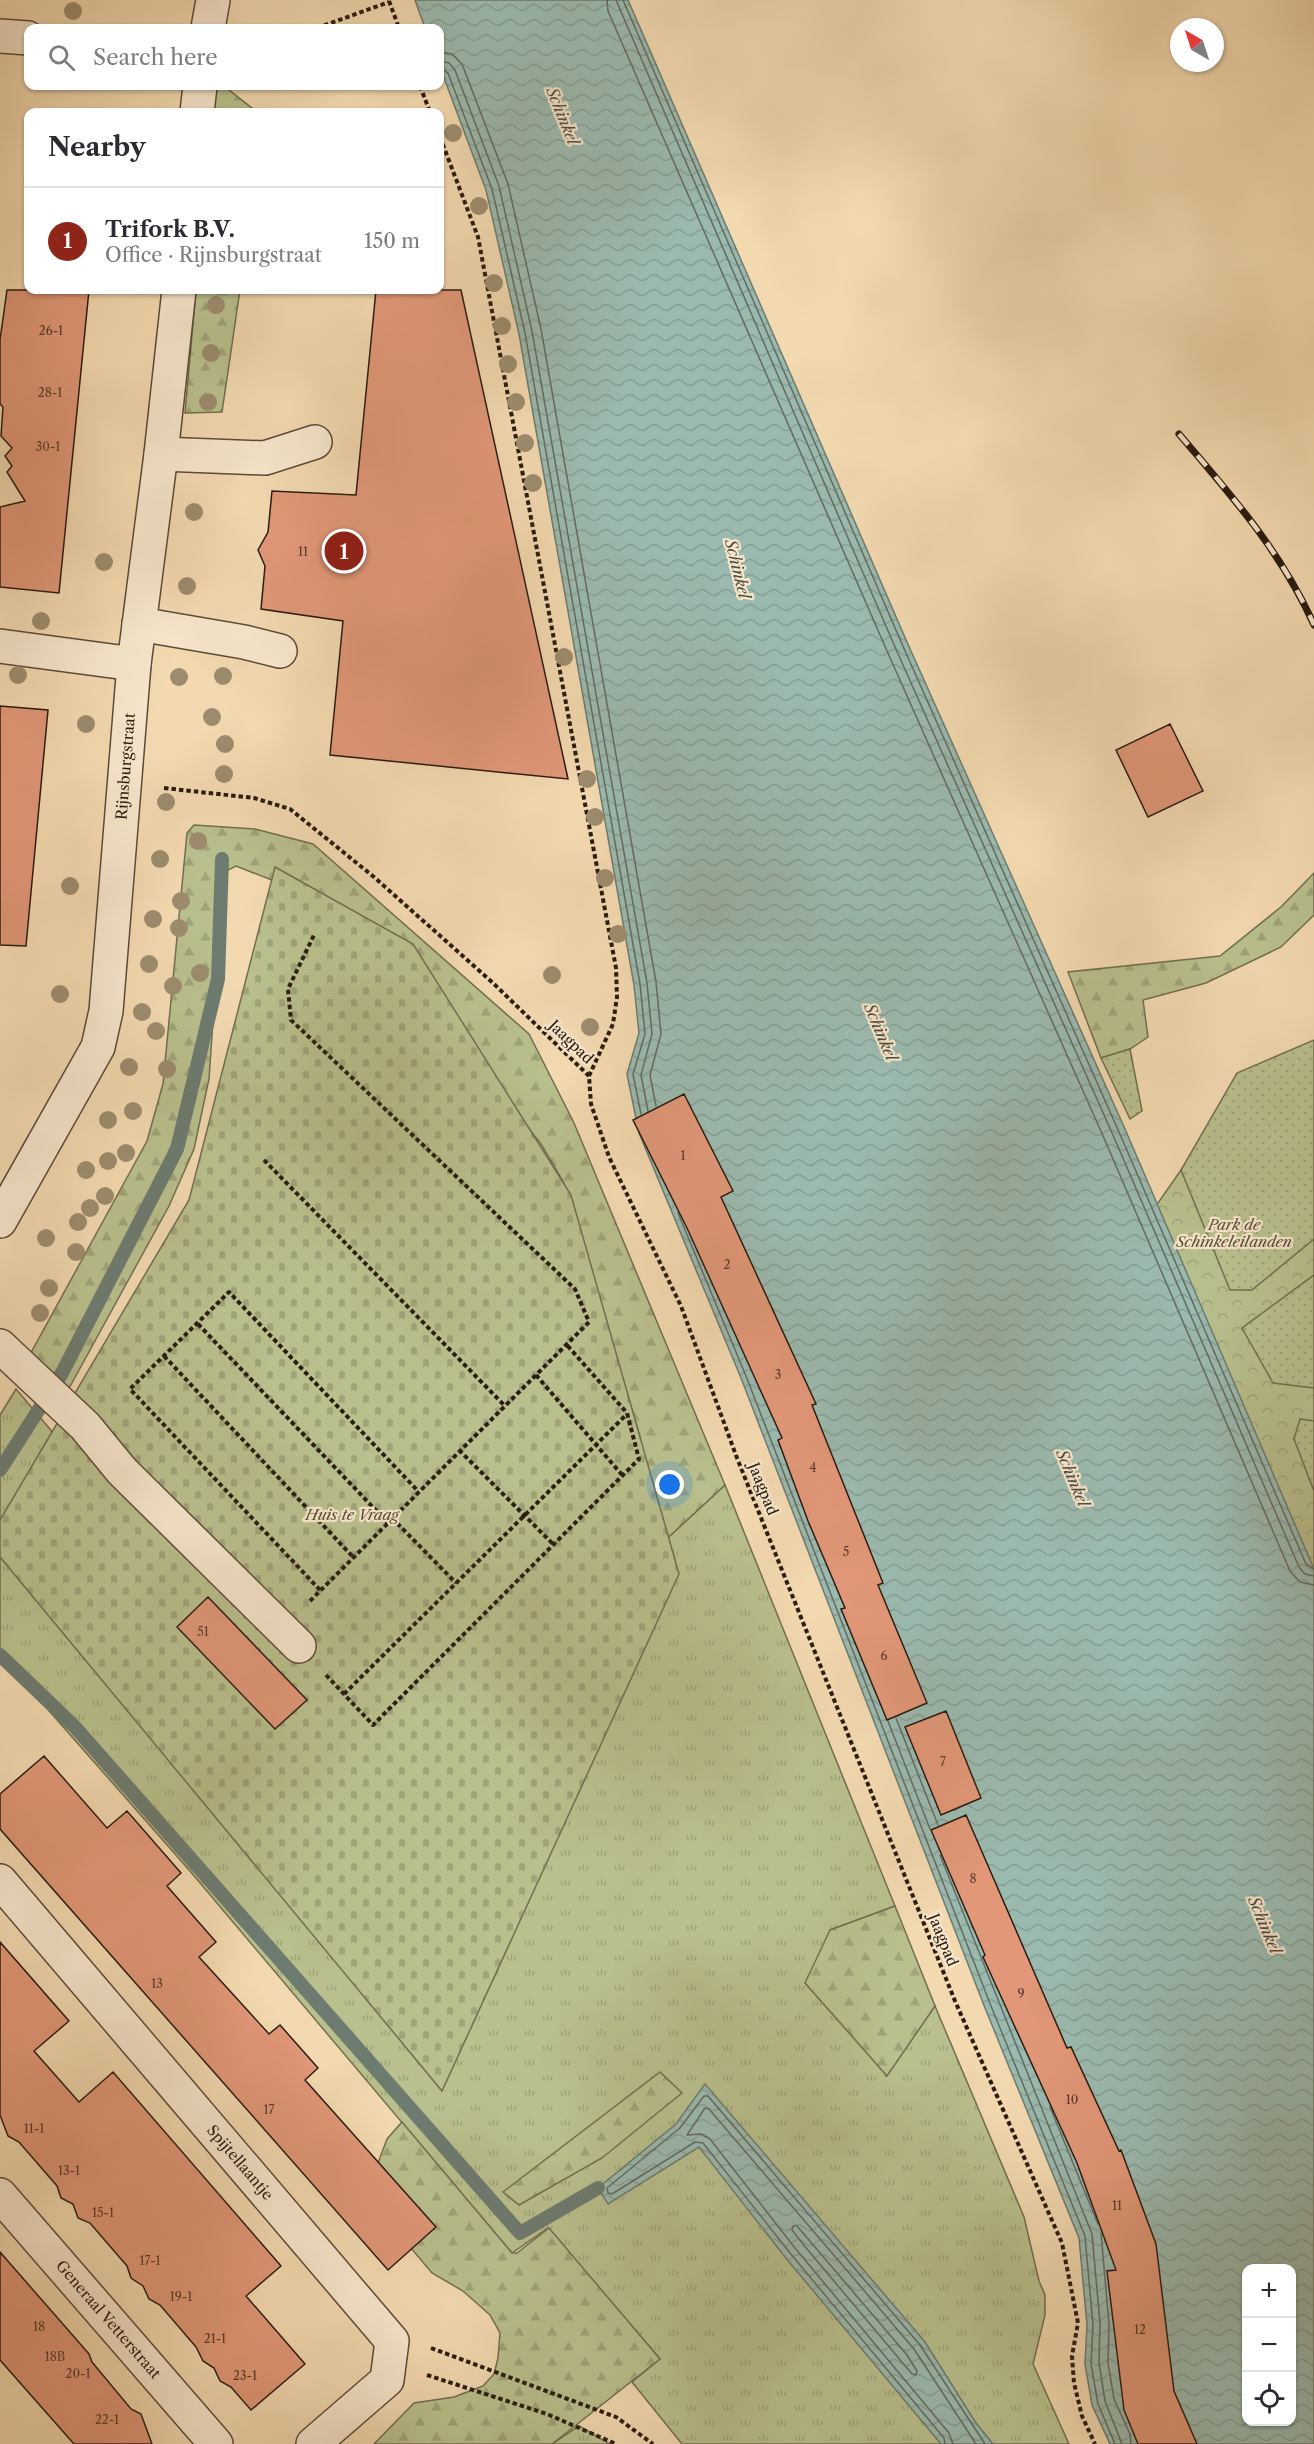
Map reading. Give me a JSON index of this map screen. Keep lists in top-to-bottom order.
{
  "streets": {
    "street": ["Rijnsburgstraat", "Spijtellaantje", "Generaal Vetterstraat"],
    "path": ["Jaagpad"]
  },
  "crossings": [
    ["Rijnsburgstraat", "Jaagpad"]
  ],
  "water": ["Schinkel"],
  "parks": ["Park de Schinkeleilanden", "Huis te Vraag"],
  "house_numbers": [
    "26-1",
    "28-1",
    "30-1",
    "11",
    "1",
    "2",
    "3",
    "4",
    "5",
    "51",
    "6",
    "7",
    "8",
    "13",
    "9",
    "10",
    "17",
    "11-1",
    "13-1",
    "11",
    "15-1",
    "17-1",
    "19-1",
    "18",
    "12",
    "21-1",
    "18B",
    "20-1",
    "23-1",
    "22-1"
  ],
  "north": "top left",
  "page": {
    "search": "Search here",
    "heading": "Nearby",
    "list": [
      {
        "mark": "1",
        "name": "Trifork B.V.",
        "note": "Office · Rijnsburgstraat",
        "value": "150 m"
      }
    ],
    "pins": "1",
    "map_buttons": ["+", "−"]
  }
}
